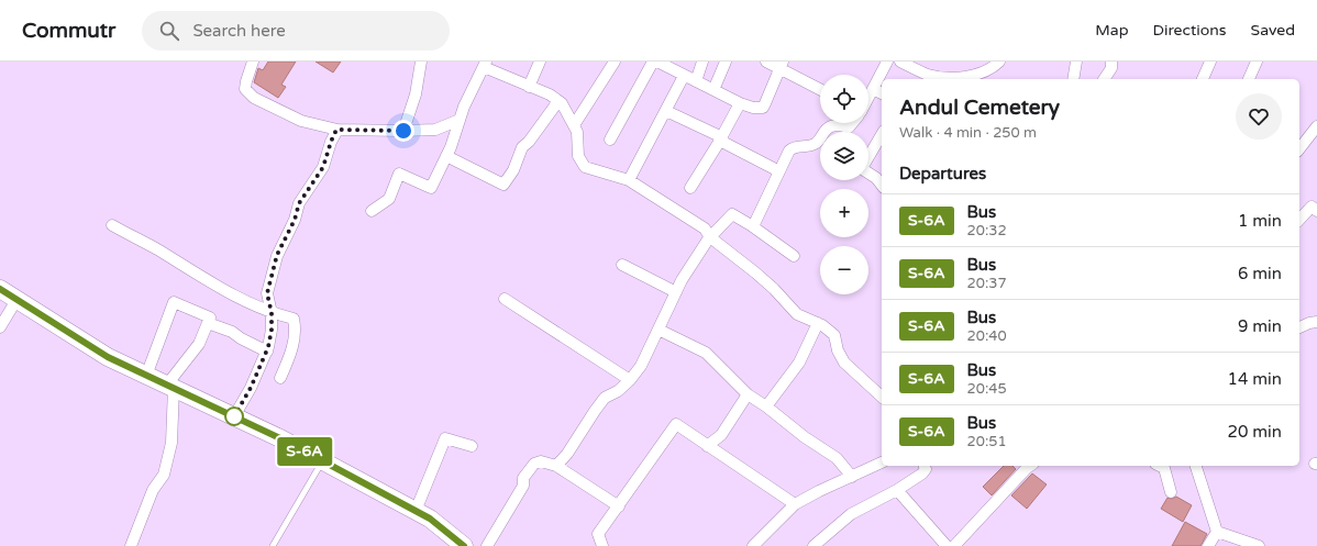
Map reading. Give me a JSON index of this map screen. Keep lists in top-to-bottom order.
{
  "lines": ["bus line S-6A"],
  "page": {
    "header": "Commutr",
    "search": "Search here",
    "nav": ["Map", "Directions", "Saved"],
    "on_map": "S-6A",
    "map_buttons": ["+", "−"],
    "heading": [
      ["Andul Cemetery", "Walk · 4 min · 250 m"],
      "Departures"
    ],
    "list": [
      {
        "mark": "S-6A",
        "name": "Bus",
        "note": "20:32",
        "value": "1 min"
      },
      {
        "mark": "S-6A",
        "name": "Bus",
        "note": "20:37",
        "value": "6 min"
      },
      {
        "mark": "S-6A",
        "name": "Bus",
        "note": "20:40",
        "value": "9 min"
      },
      {
        "mark": "S-6A",
        "name": "Bus",
        "note": "20:45",
        "value": "14 min"
      },
      {
        "mark": "S-6A",
        "name": "Bus",
        "note": "20:51",
        "value": "20 min"
      }
    ]
  }
}
